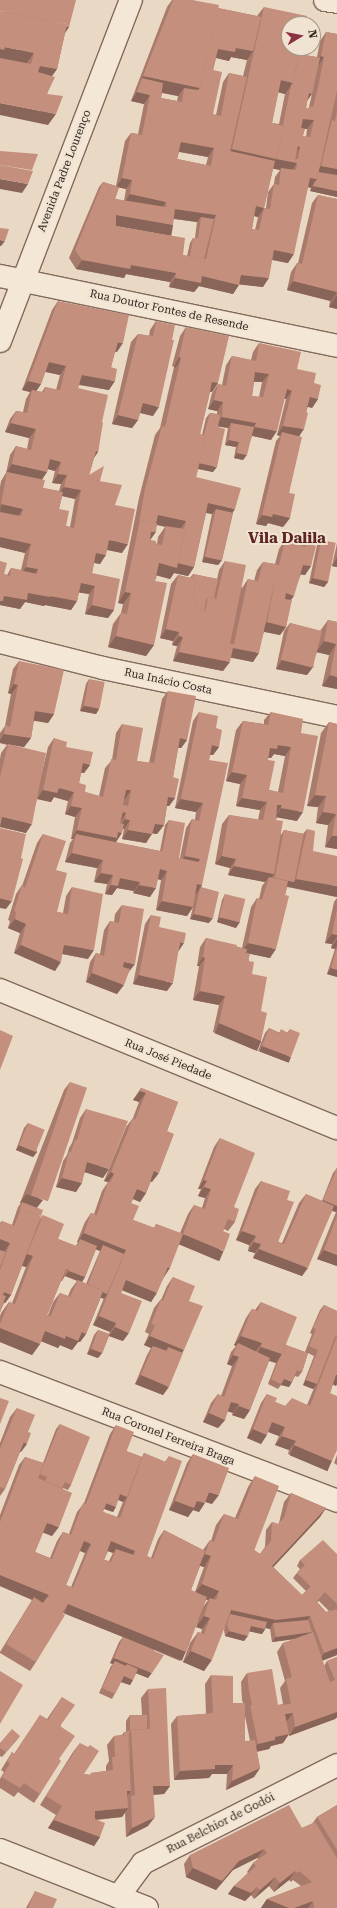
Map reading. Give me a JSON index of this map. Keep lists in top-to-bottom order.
{
  "streets": {
    "street": [
      "Avenida Padre Lourenço",
      "Rua Doutor Fontes de Resende",
      "Rua Inácio Costa",
      "Rua José Piedade",
      "Rua Coronel Ferreira Braga",
      "Rua Belchior de Godói"
    ]
  },
  "crossings": [
    ["Avenida Padre Lourenço", "Rua Doutor Fontes de Resende"]
  ],
  "districts": ["Vila Dalila"],
  "north": "right"
}
